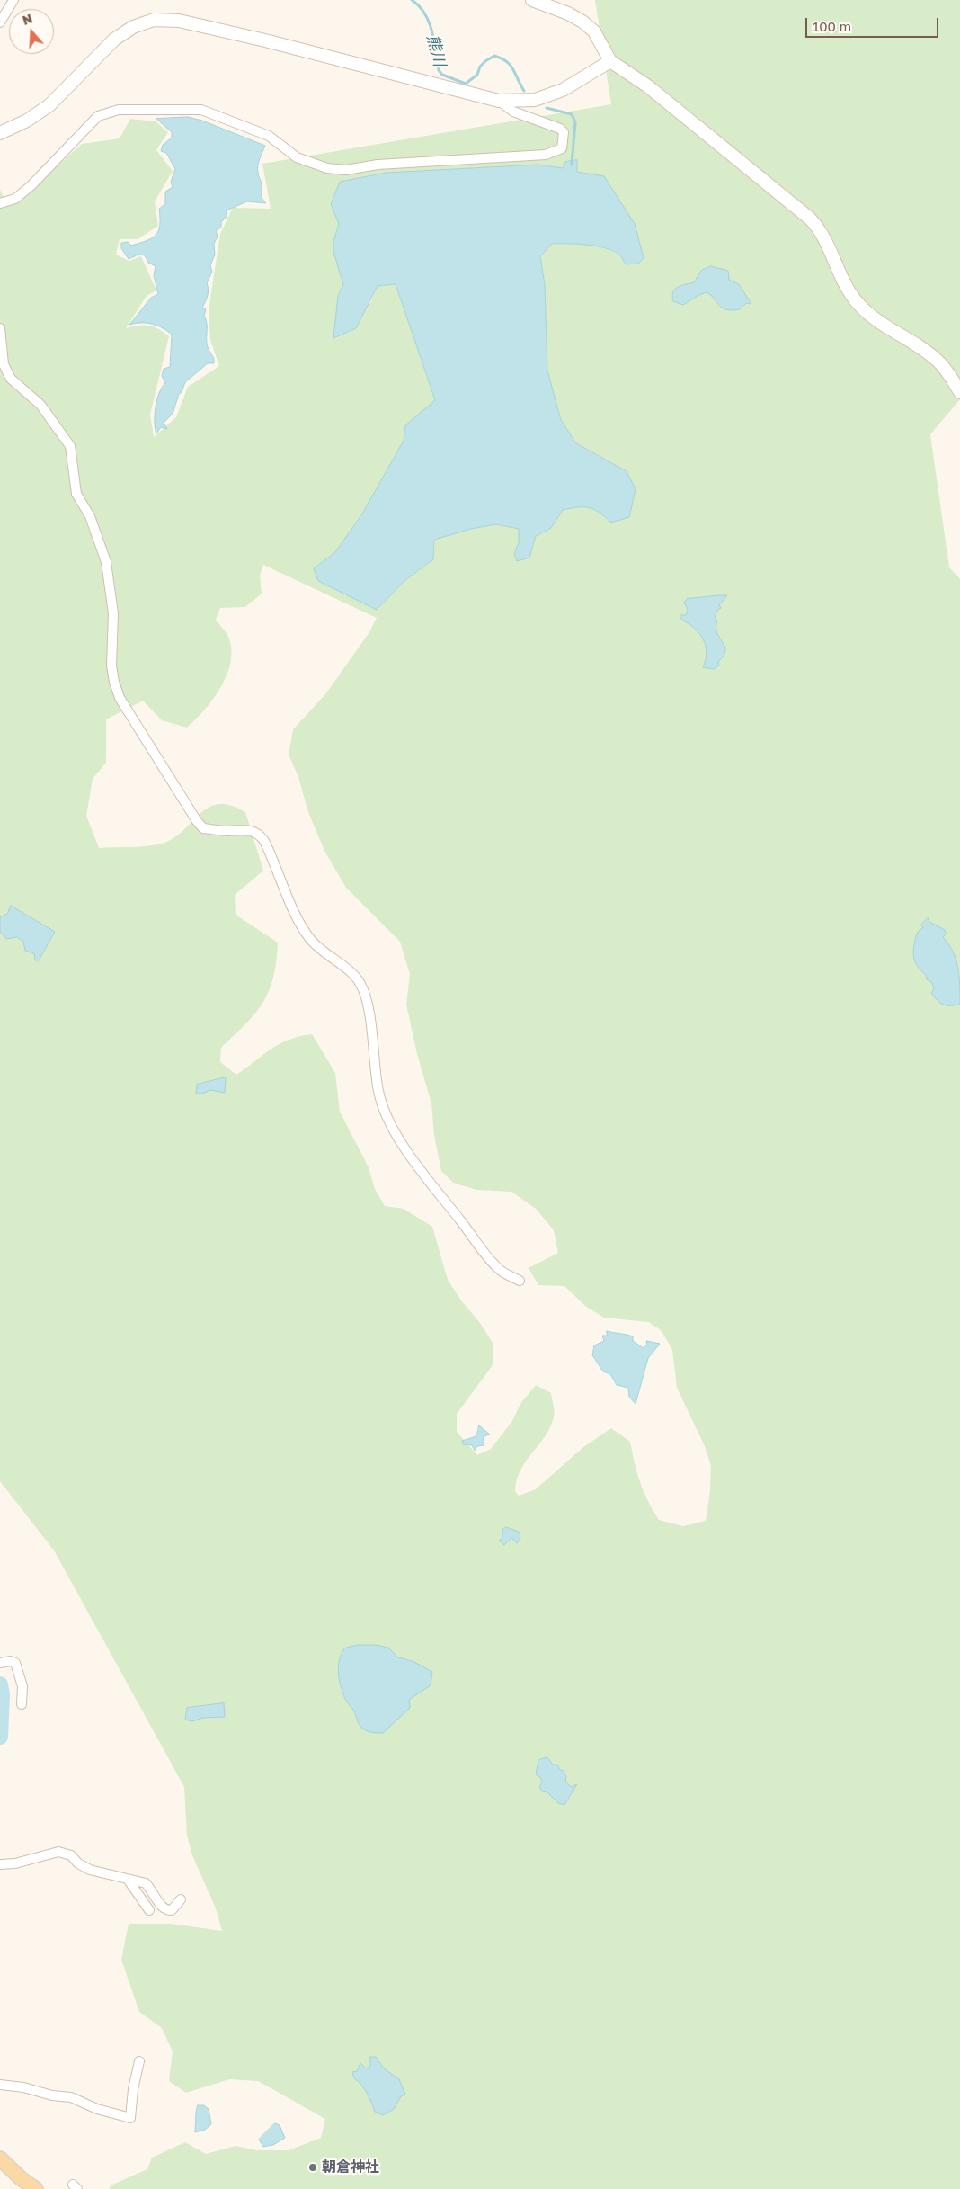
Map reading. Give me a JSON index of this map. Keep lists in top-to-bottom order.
{
  "water": ["熊川"],
  "places": ["朝倉神社"],
  "scale_bar": "100 m",
  "north": "top"
}
